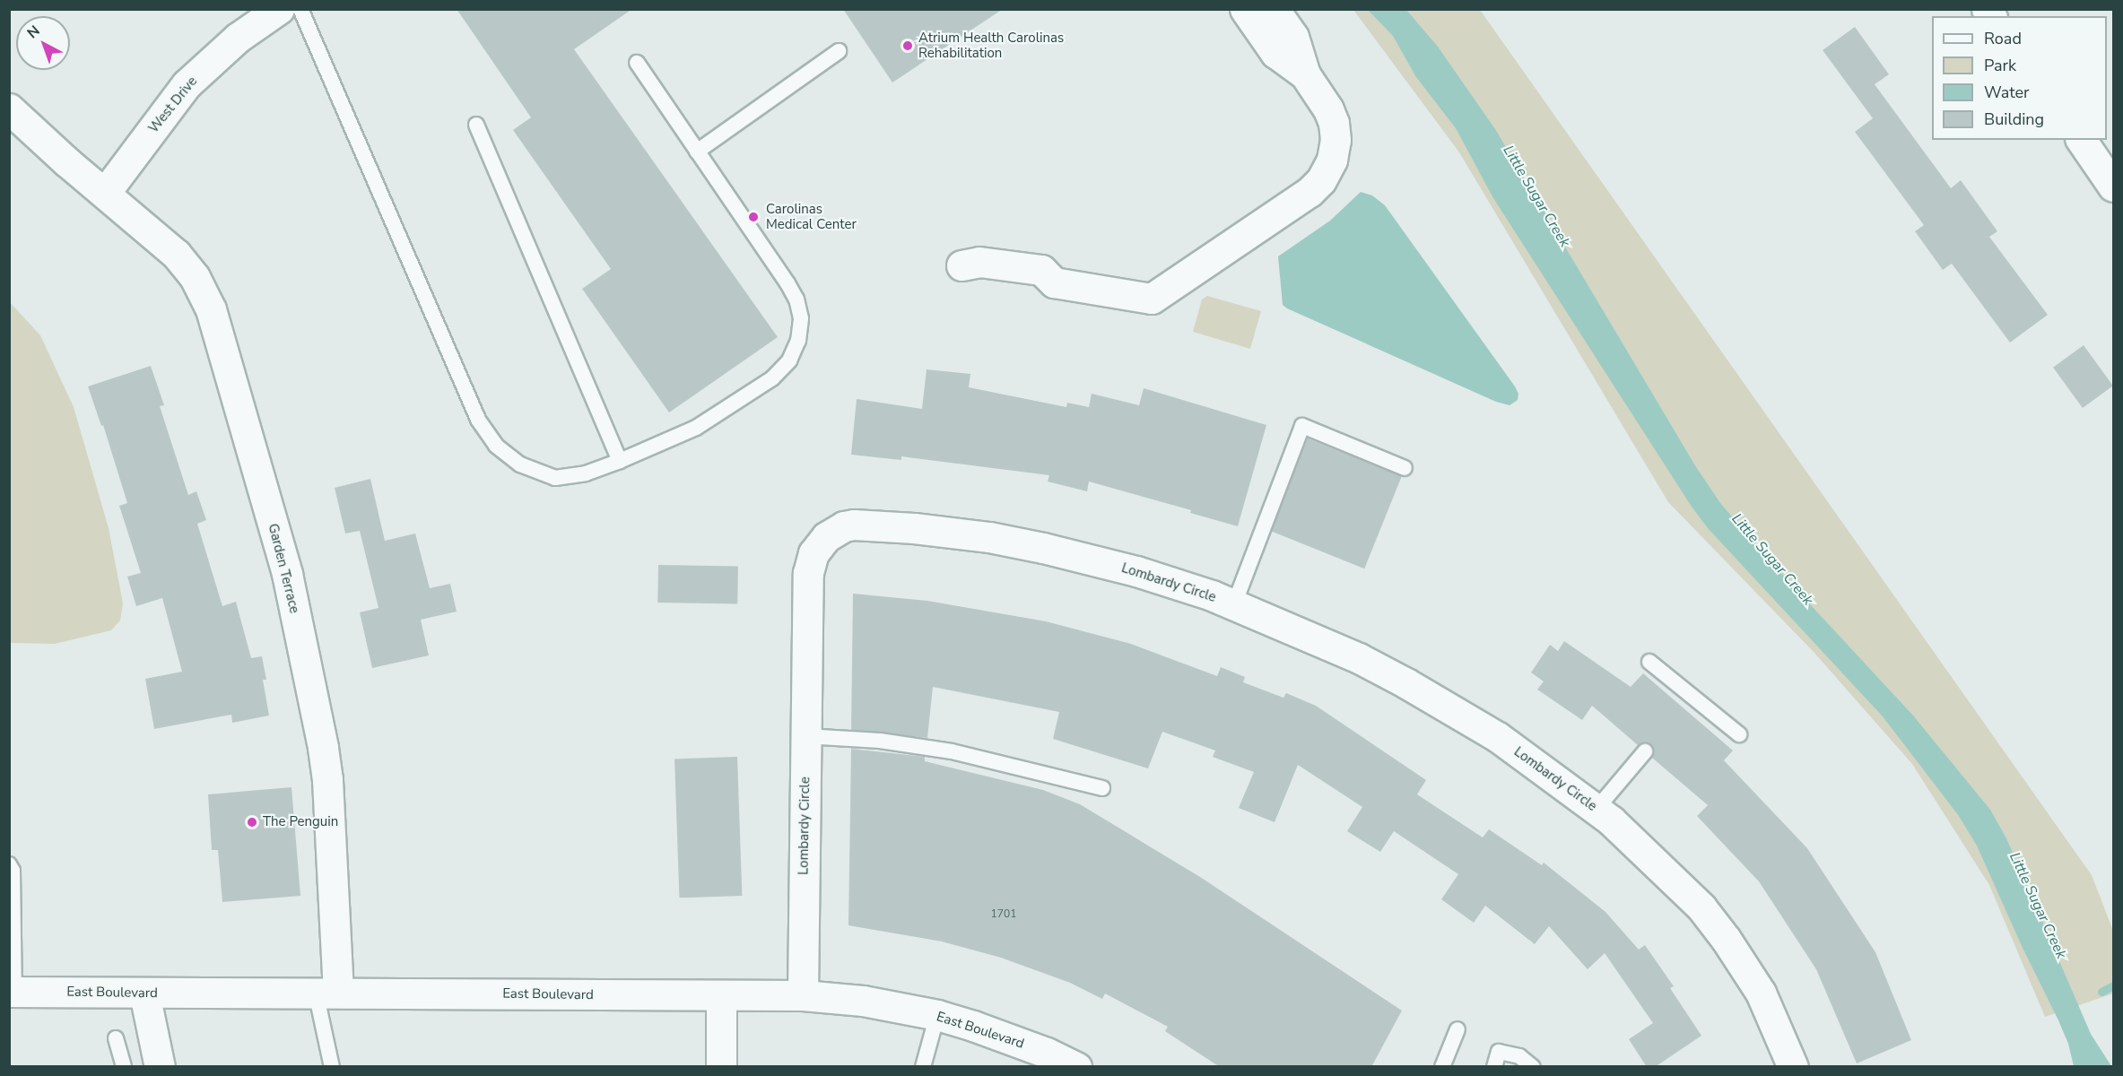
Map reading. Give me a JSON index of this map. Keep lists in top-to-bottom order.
{
  "streets": {
    "street": [
      "West Drive",
      "Garden Terrace",
      "Lombardy Circle",
      "East Boulevard"
    ]
  },
  "crossings": [
    ["West Drive", "Garden Terrace"],
    ["Garden Terrace", "East Boulevard"],
    ["Lombardy Circle", "East Boulevard"]
  ],
  "water": ["Little Sugar Creek"],
  "places": ["Atrium Health Carolinas Rehabilitation", "Carolinas Medical Center", "The Penguin"],
  "house_numbers": ["1701"],
  "legend": [
    "Road",
    "Park",
    "Water",
    "Building"
  ],
  "north": "top left"
}
